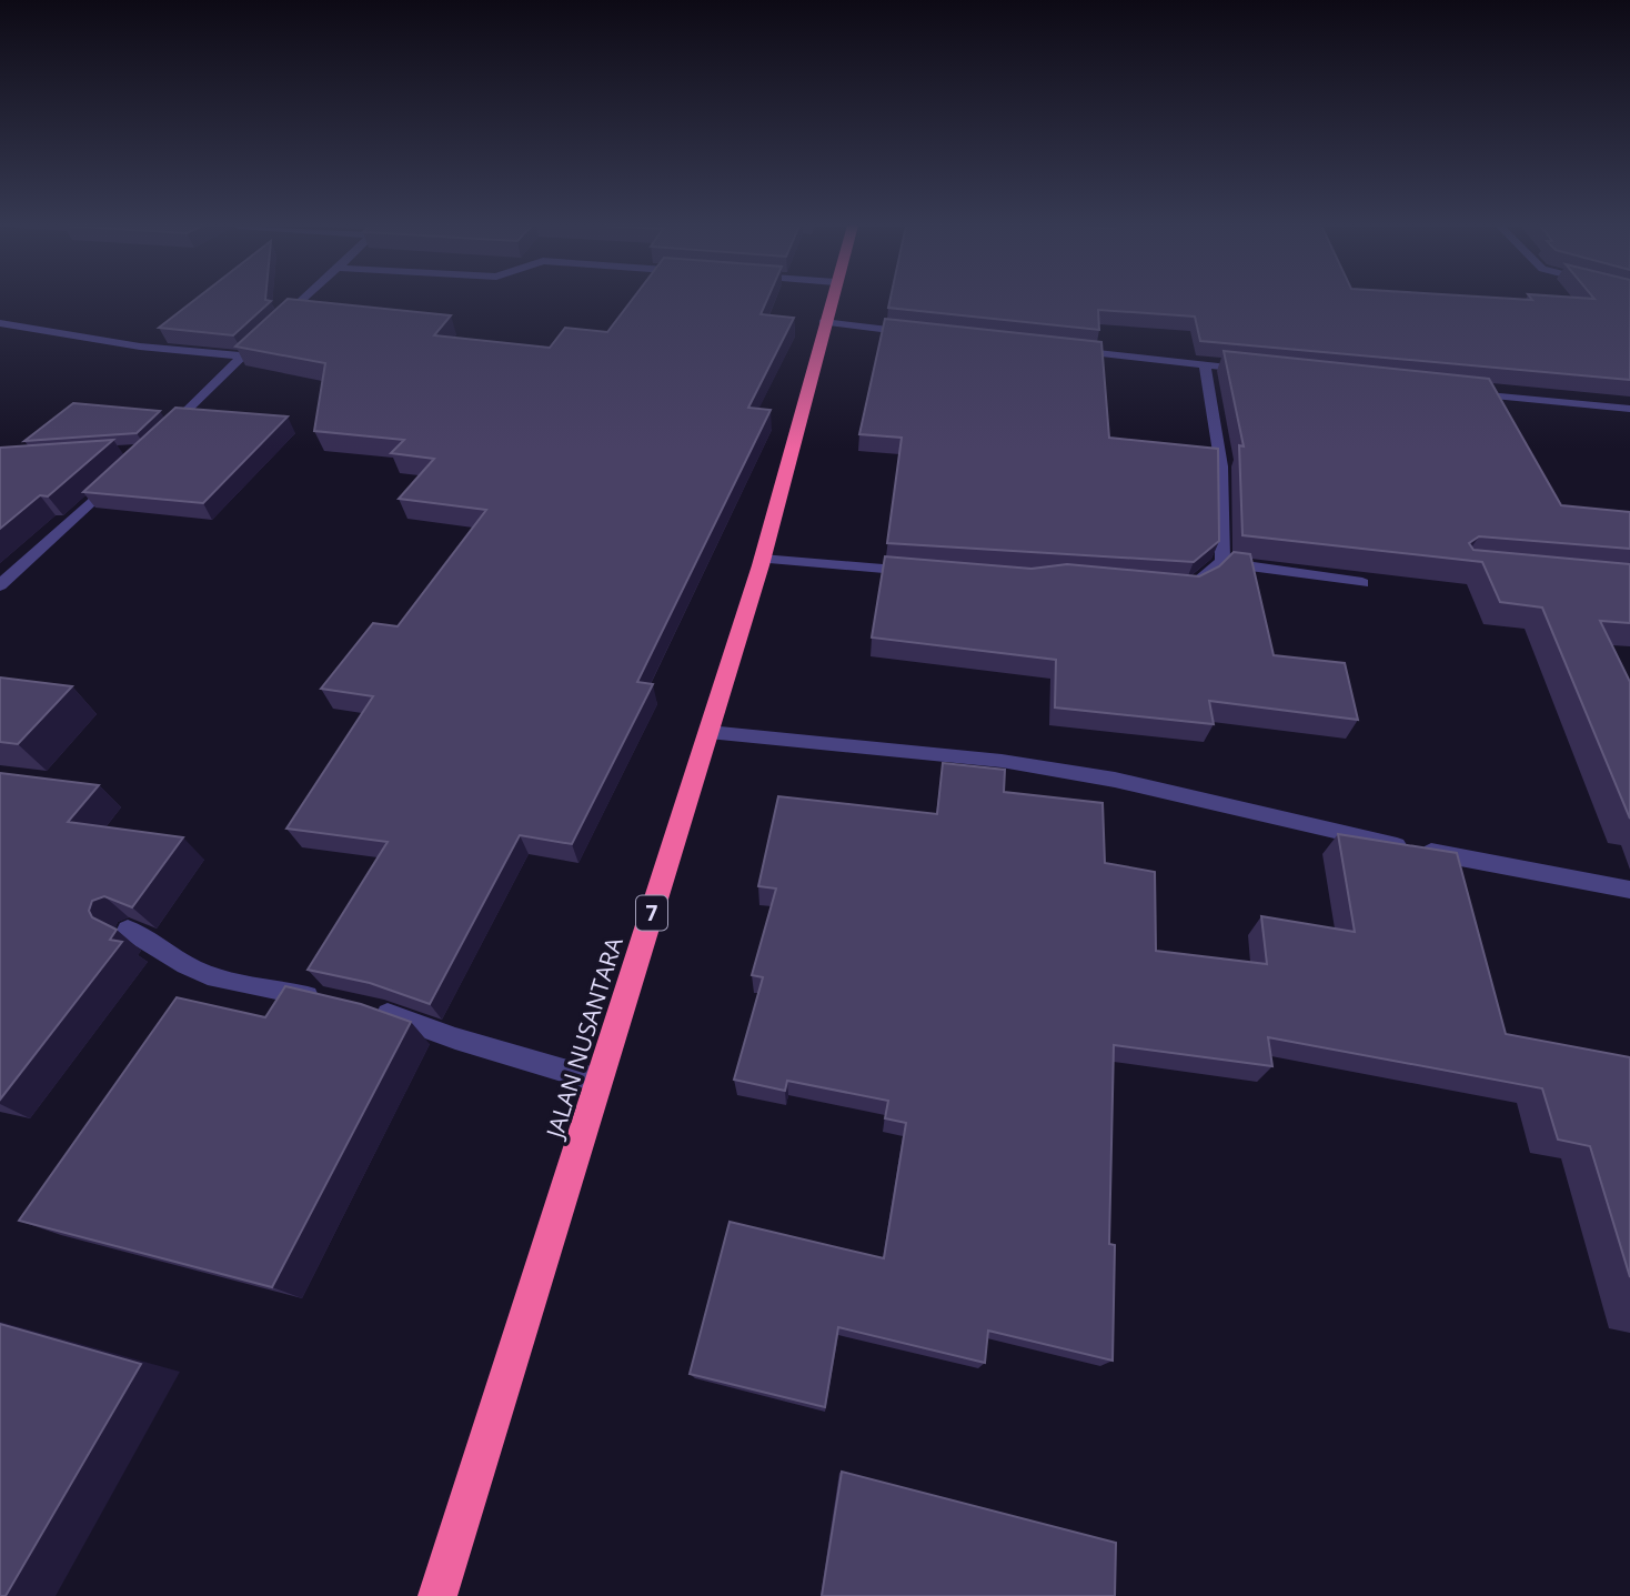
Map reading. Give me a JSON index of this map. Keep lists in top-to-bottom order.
{
  "streets": {
    "highway": ["7", "JALAN NUSANTARA"]
  }
}
